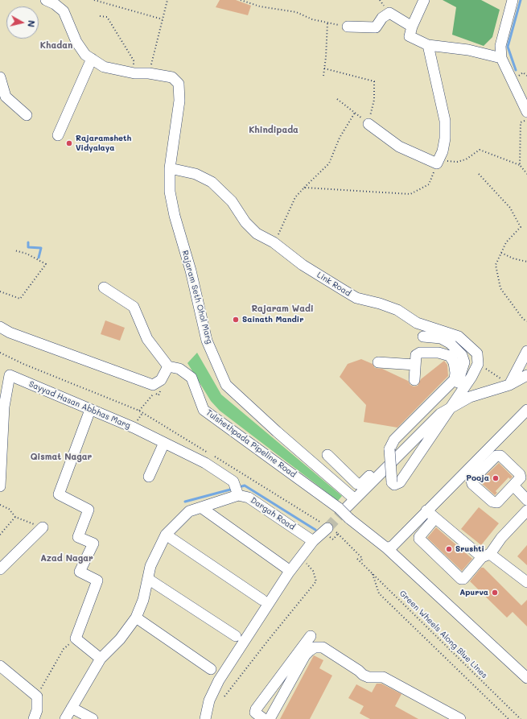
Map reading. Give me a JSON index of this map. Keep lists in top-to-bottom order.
{
  "streets": {
    "street": [
      "Link Road",
      "Rajaram Seth Ohol Marg",
      "Sayyad Hasan Abbhas Marg",
      "Tulshethpada Pipeline Road",
      "Dargah Road"
    ],
    "path": ["Green Wheels Along Blue Lines"]
  },
  "crossings": [
    ["Link Road", "Rajaram Seth Ohol Marg"],
    ["Sayyad Hasan Abbhas Marg", "Dargah Road"]
  ],
  "districts": [
    "Khadan",
    "Khindipada",
    "Rajaram Wadi",
    "Qismat Nagar",
    "Azad Nagar"
  ],
  "places": [
    "Rajaramsheth Vidyalaya",
    "Sainath Mandir",
    "Pooja",
    "Srushti",
    "Apurva"
  ],
  "north": "right"
}
